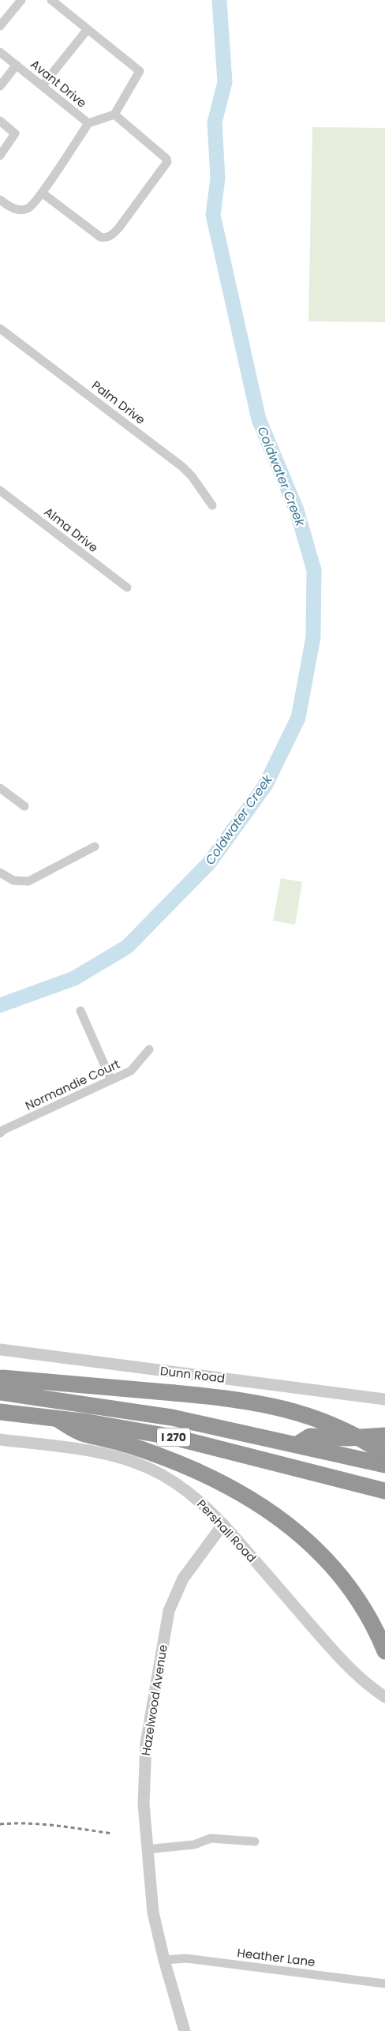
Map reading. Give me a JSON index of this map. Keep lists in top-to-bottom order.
{
  "streets": {
    "highway": ["I 270"],
    "street": [
      "Avant Drive",
      "Palm Drive",
      "Alma Drive",
      "Normandie Court",
      "Dunn Road",
      "Pershall Road",
      "Hazelwood Avenue",
      "Heather Lane"
    ]
  },
  "crossings": [
    ["Pershall Road", "Hazelwood Avenue"],
    ["Hazelwood Avenue", "Heather Lane"]
  ],
  "water": ["Coldwater Creek"]
}
